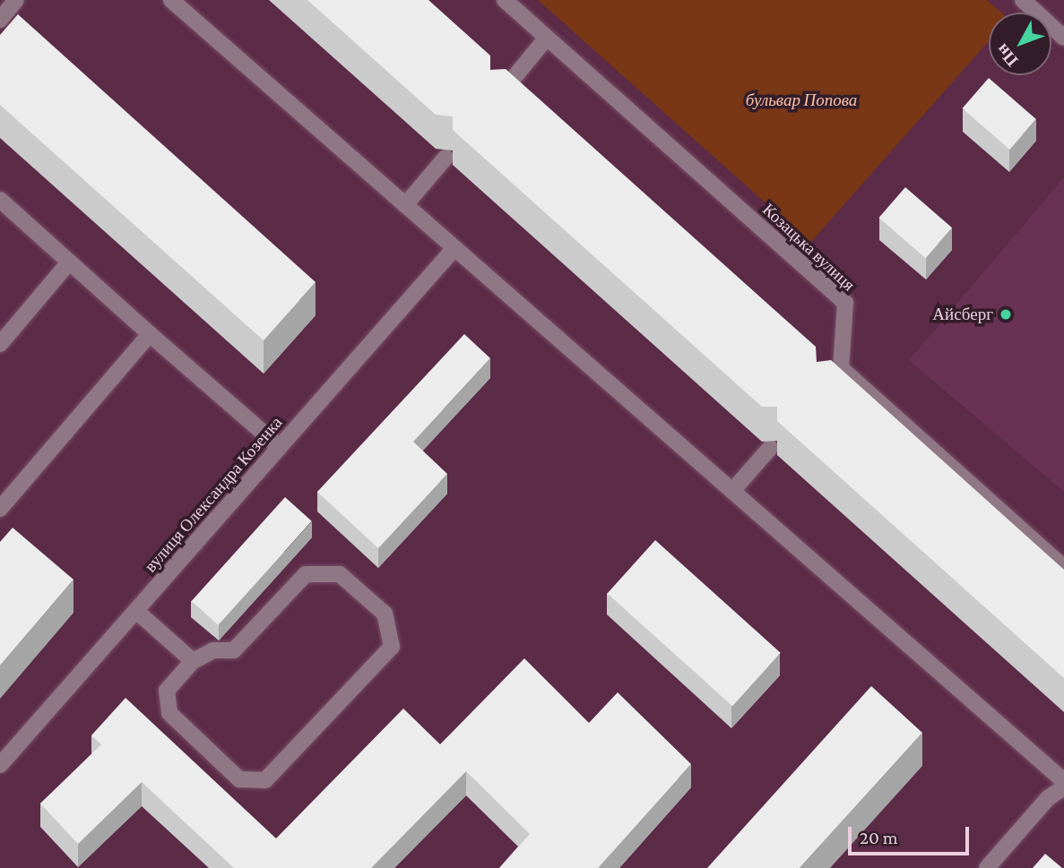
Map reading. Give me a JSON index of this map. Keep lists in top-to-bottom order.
{
  "streets": {
    "street": ["Козацька вулиця", "вулиця Олександра Козенка"]
  },
  "parks": ["бульвар Попова"],
  "places": ["Айсберг"],
  "scale_bar": "20 m",
  "north": "bottom left"
}
